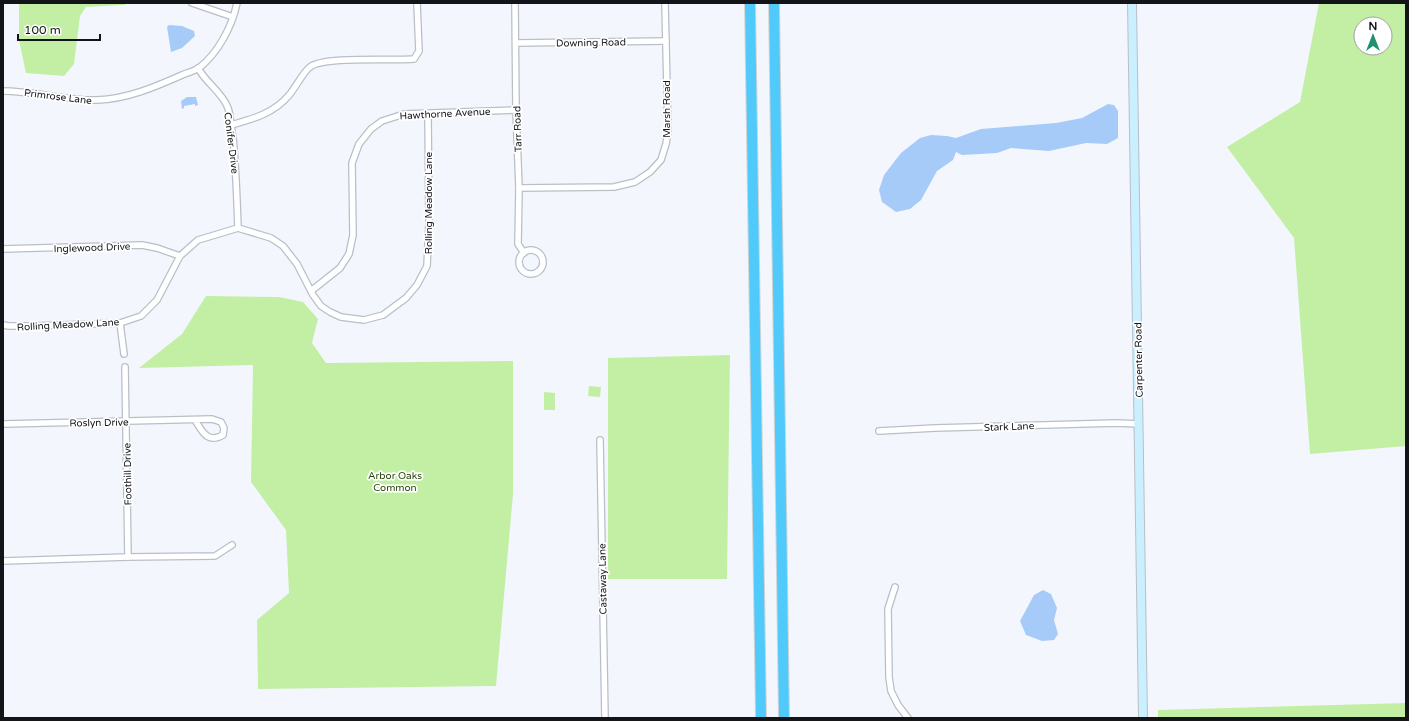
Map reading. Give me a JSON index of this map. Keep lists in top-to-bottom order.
{
  "streets": {
    "main road": ["Carpenter Road"],
    "street": [
      "Downing Road",
      "Primrose Lane",
      "Marsh Road",
      "Hawthorne Avenue",
      "Tarr Road",
      "Conifer Drive",
      "Rolling Meadow Lane",
      "Inglewood Drive",
      "Roslyn Drive",
      "Stark Lane",
      "Foothill Drive",
      "Castaway Lane"
    ]
  },
  "crossings": [
    ["Downing Road", "Marsh Road"],
    ["Downing Road", "Tarr Road"],
    ["Primrose Lane", "Conifer Drive"],
    ["Marsh Road", "Tarr Road"],
    ["Hawthorne Avenue", "Tarr Road"],
    ["Hawthorne Avenue", "Rolling Meadow Lane"],
    ["Conifer Drive", "Rolling Meadow Lane"],
    ["Rolling Meadow Lane", "Inglewood Drive"],
    ["Carpenter Road", "Stark Lane"],
    ["Roslyn Drive", "Foothill Drive"]
  ],
  "parks": ["Arbor Oaks Common"],
  "scale_bar": "100 m",
  "north": "top"
}
